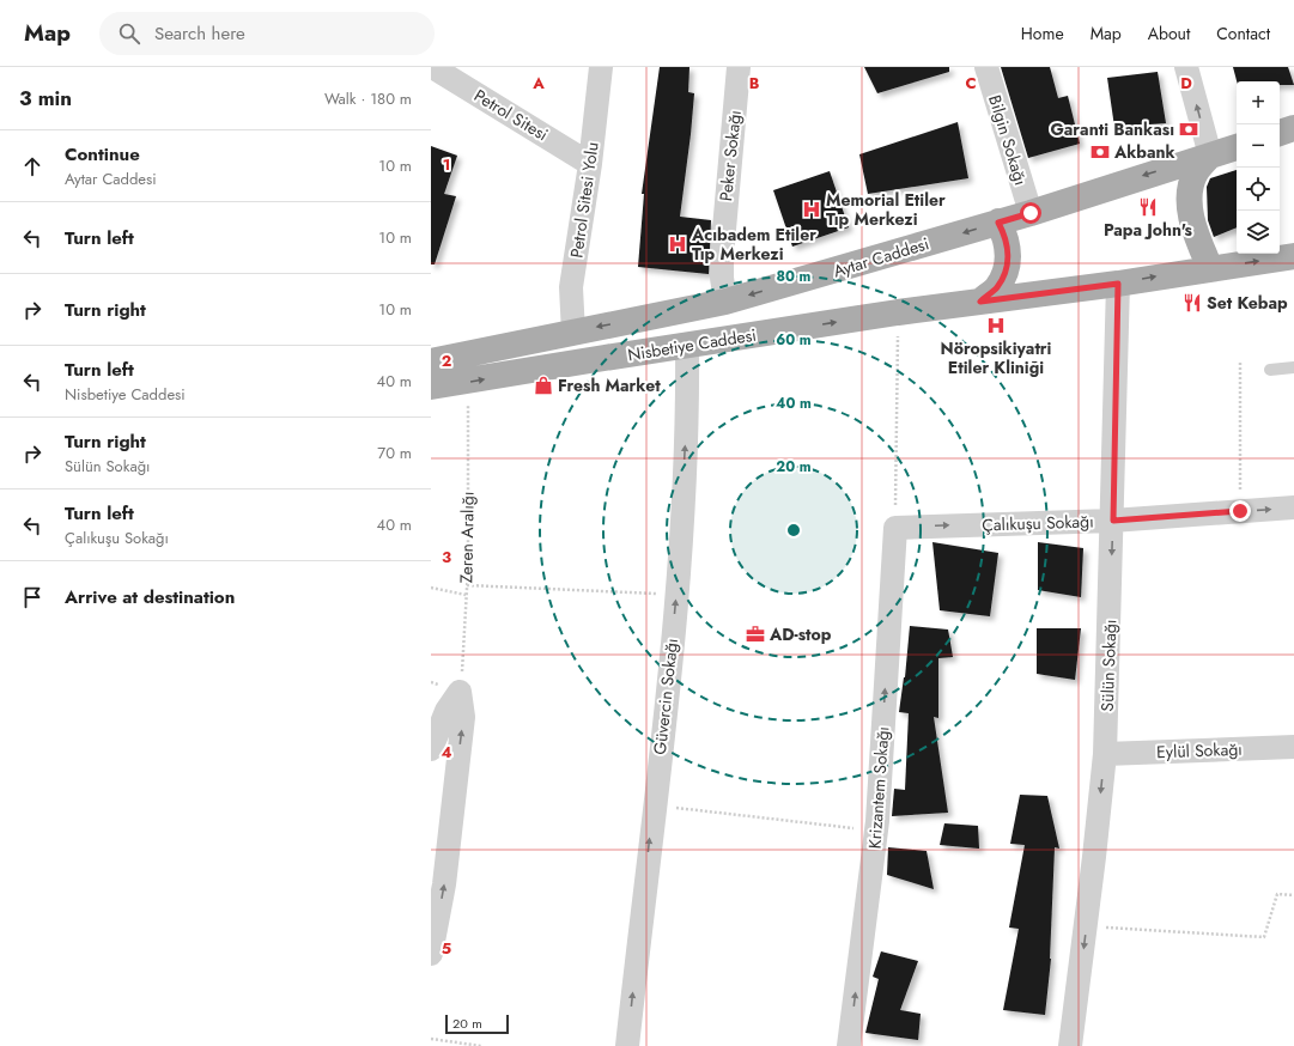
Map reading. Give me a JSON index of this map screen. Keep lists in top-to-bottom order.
{
  "streets": {
    "main road": ["Aytar Caddesi", "Nisbetiye Caddesi"],
    "street": [
      "Petrol Sitesi",
      "Bilgin Sokağı",
      "Peker Sokağı",
      "Petrol Sitesi Yolu",
      "Çalıkuşu Sokağı",
      "Sülün Sokağı",
      "Güvercin Sokağı",
      "Eylül Sokağı",
      "Krizantem Sokağı"
    ],
    "path": ["Zeren Aralığı"]
  },
  "crossings": [
    ["Petrol Sitesi", "Petrol Sitesi Yolu"],
    ["Bilgin Sokağı", "Aytar Caddesi"],
    ["Peker Sokağı", "Aytar Caddesi"],
    ["Petrol Sitesi Yolu", "Aytar Caddesi"],
    ["Nisbetiye Caddesi", "Zeren Aralığı"],
    ["Nisbetiye Caddesi", "Sülün Sokağı"],
    ["Nisbetiye Caddesi", "Güvercin Sokağı"],
    ["Çalıkuşu Sokağı", "Sülün Sokağı"],
    ["Çalıkuşu Sokağı", "Krizantem Sokağı"],
    ["Sülün Sokağı", "Eylül Sokağı"]
  ],
  "one_way": [
    "Aytar Caddesi",
    "Nisbetiye Caddesi",
    "Çalıkuşu Sokağı",
    "Sülün Sokağı",
    "Krizantem Sokağı"
  ],
  "places": {
    "bank": ["Garanti Bankası", "Akbank"],
    "restaurant": ["Papa John's", "Set Kebap"],
    "hospital": ["Memorial Etiler Tıp Merkezi", "Acıbadem Etiler Tıp Merkezi", "Nöropsikiyatri Etiler Kliniği"],
    "shop": ["Fresh Market"],
    "office": ["AD-stop"]
  },
  "scale_bar": "20 m",
  "page": {
    "header": "Map",
    "search": "Search here",
    "nav": [
      "Home",
      "Map",
      "About",
      "Contact"
    ],
    "heading": ["3 min", "Walk · 180 m"],
    "map_buttons": ["+", "−"],
    "list": [
      ["Continue", "Aytar Caddesi", "10 m"],
      ["Turn left", "10 m"],
      ["Turn right", "10 m"],
      ["Turn left", "Nisbetiye Caddesi", "40 m"],
      ["Turn right", "Sülün Sokağı", "70 m"],
      ["Turn left", "Çalıkuşu Sokağı", "40 m"],
      "Arrive at destination"
    ],
    "scale": "20 m"
  },
  "grid": {
    "columns": [
      "A",
      "B",
      "C",
      "D"
    ],
    "rows": [
      "1",
      "2",
      "3",
      "4",
      "5"
    ]
  },
  "rings": [
    "80 m",
    "60 m",
    "40 m",
    "20 m"
  ]
}
